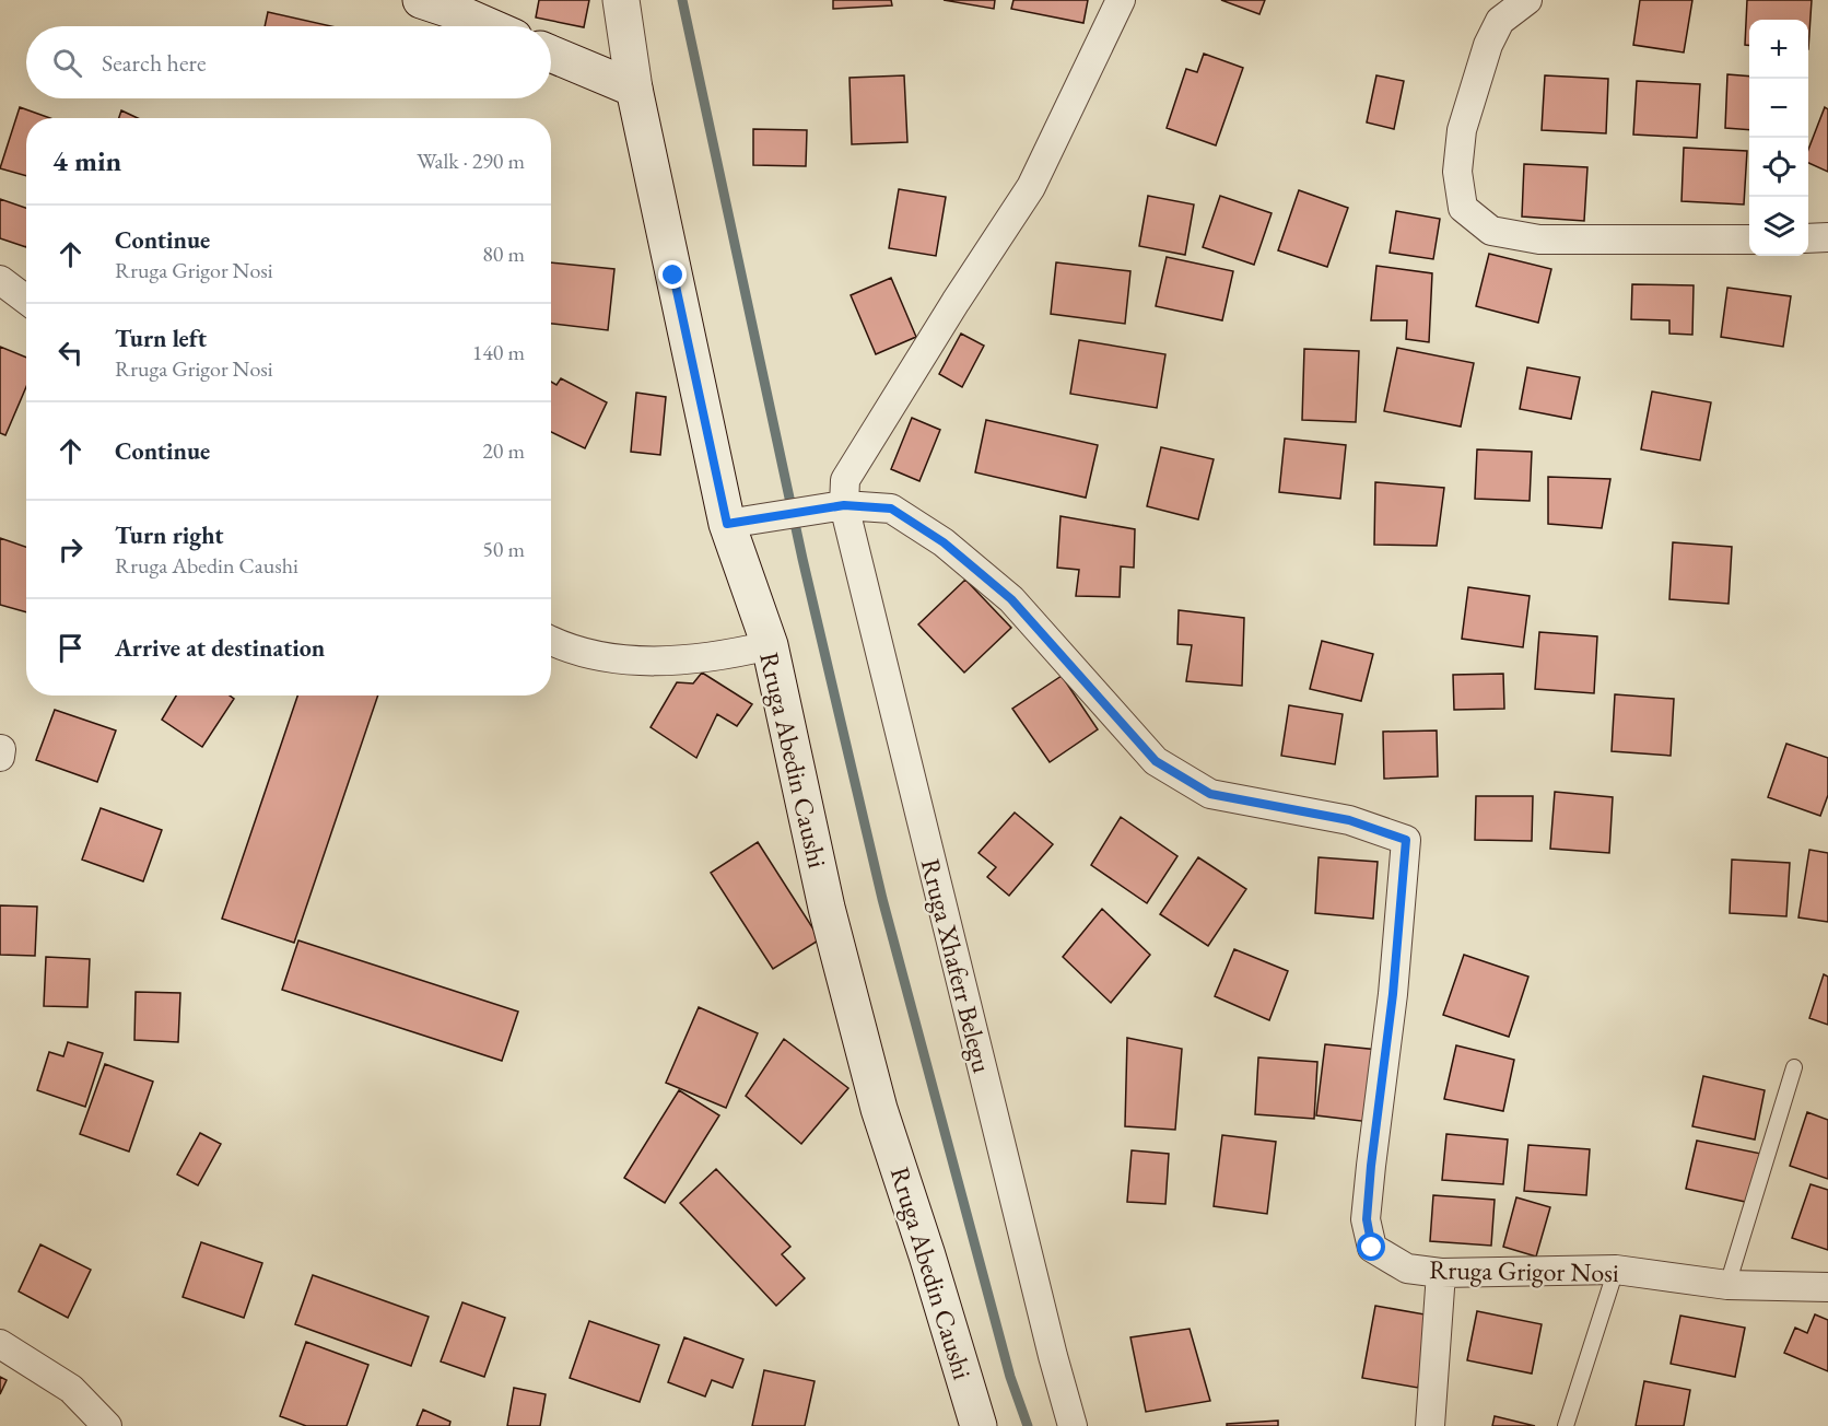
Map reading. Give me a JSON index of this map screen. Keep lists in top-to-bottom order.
{
  "streets": {
    "main road": ["Rruga Abedin Caushi"],
    "street": ["Rruga Xhaferr Belegu", "Rruga Grigor Nosi"]
  },
  "crossings": [
    ["Rruga Xhaferr Belegu", "Rruga Grigor Nosi"]
  ],
  "page": {
    "map_buttons": ["+", "−"],
    "search": "Search here",
    "heading": ["4 min", "Walk · 290 m"],
    "list": [
      ["Continue", "Rruga Grigor Nosi", "80 m"],
      ["Turn left", "Rruga Grigor Nosi", "140 m"],
      ["Continue", "20 m"],
      ["Turn right", "Rruga Abedin Caushi", "50 m"],
      "Arrive at destination"
    ]
  }
}
